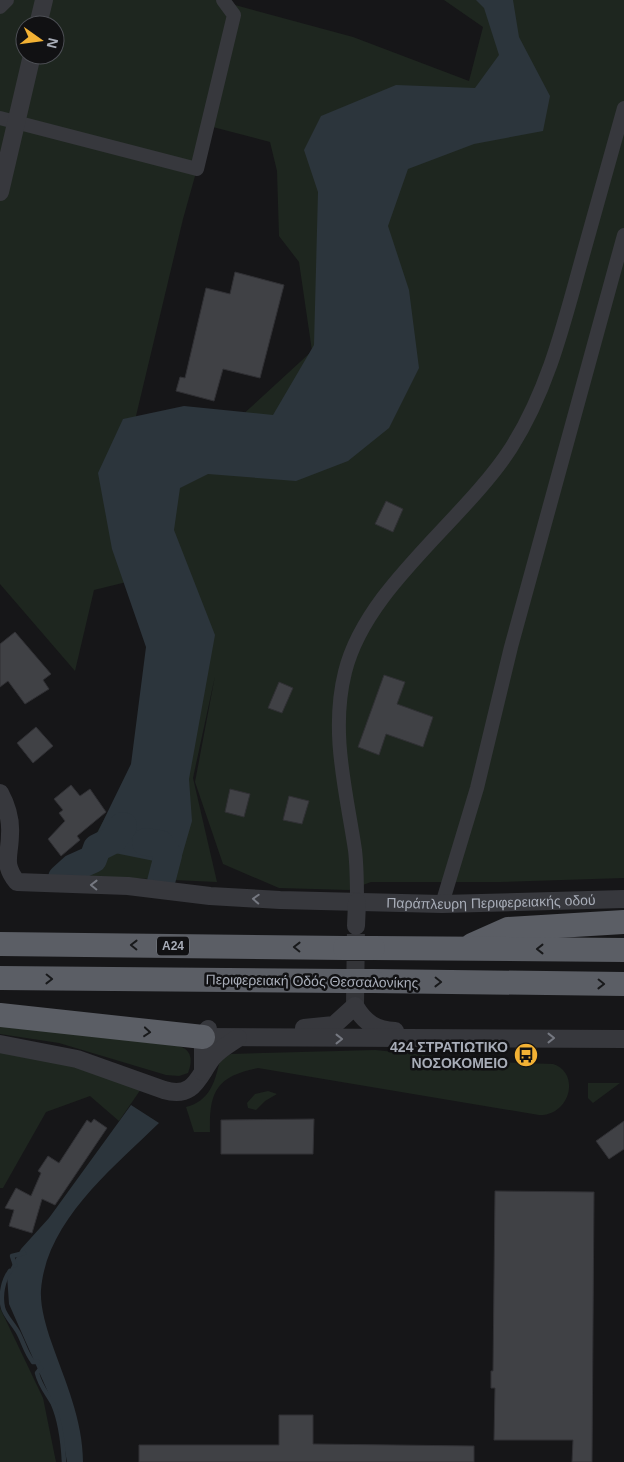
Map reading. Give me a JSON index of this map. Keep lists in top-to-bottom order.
{
  "streets": {
    "highway": ["Α24", "Περιφερειακή Οδός Θεσσαλονίκης"],
    "street": ["Παράπλευρη Περιφερειακής οδού"]
  },
  "places": {
    "bus stop": ["424 ΣΤΡΑΤΙΩΤΙΚΟ ΝΟΣΟΚΟΜΕΙΟ"]
  },
  "north": "right"
}
